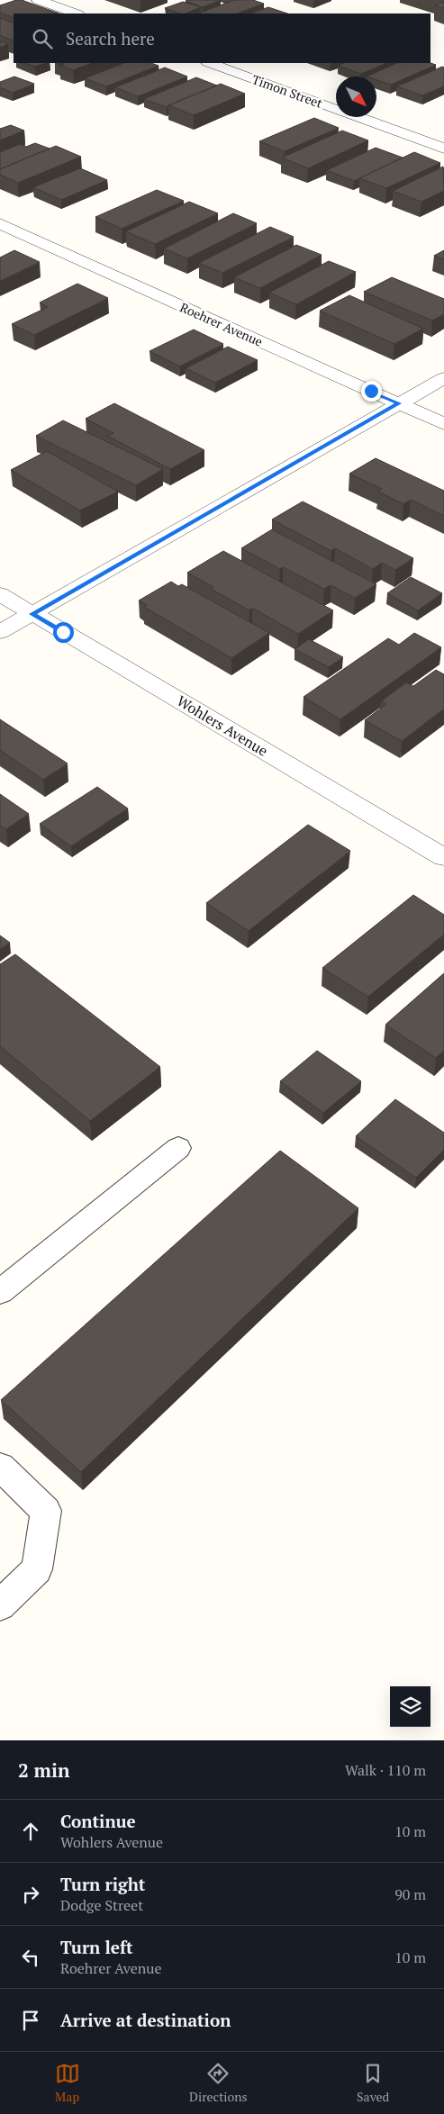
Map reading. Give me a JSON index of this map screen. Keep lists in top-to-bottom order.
{
  "streets": {
    "street": ["Timon Street", "Roehrer Avenue", "Wohlers Avenue"]
  },
  "north": "bottom right",
  "page": {
    "search": "Search here",
    "heading": ["2 min", "Walk · 110 m"],
    "list": [
      ["Continue", "Wohlers Avenue", "10 m"],
      ["Turn right", "Dodge Street", "90 m"],
      ["Turn left", "Roehrer Avenue", "10 m"],
      "Arrive at destination"
    ],
    "nav": ["Map", "Directions", "Saved"]
  }
}
